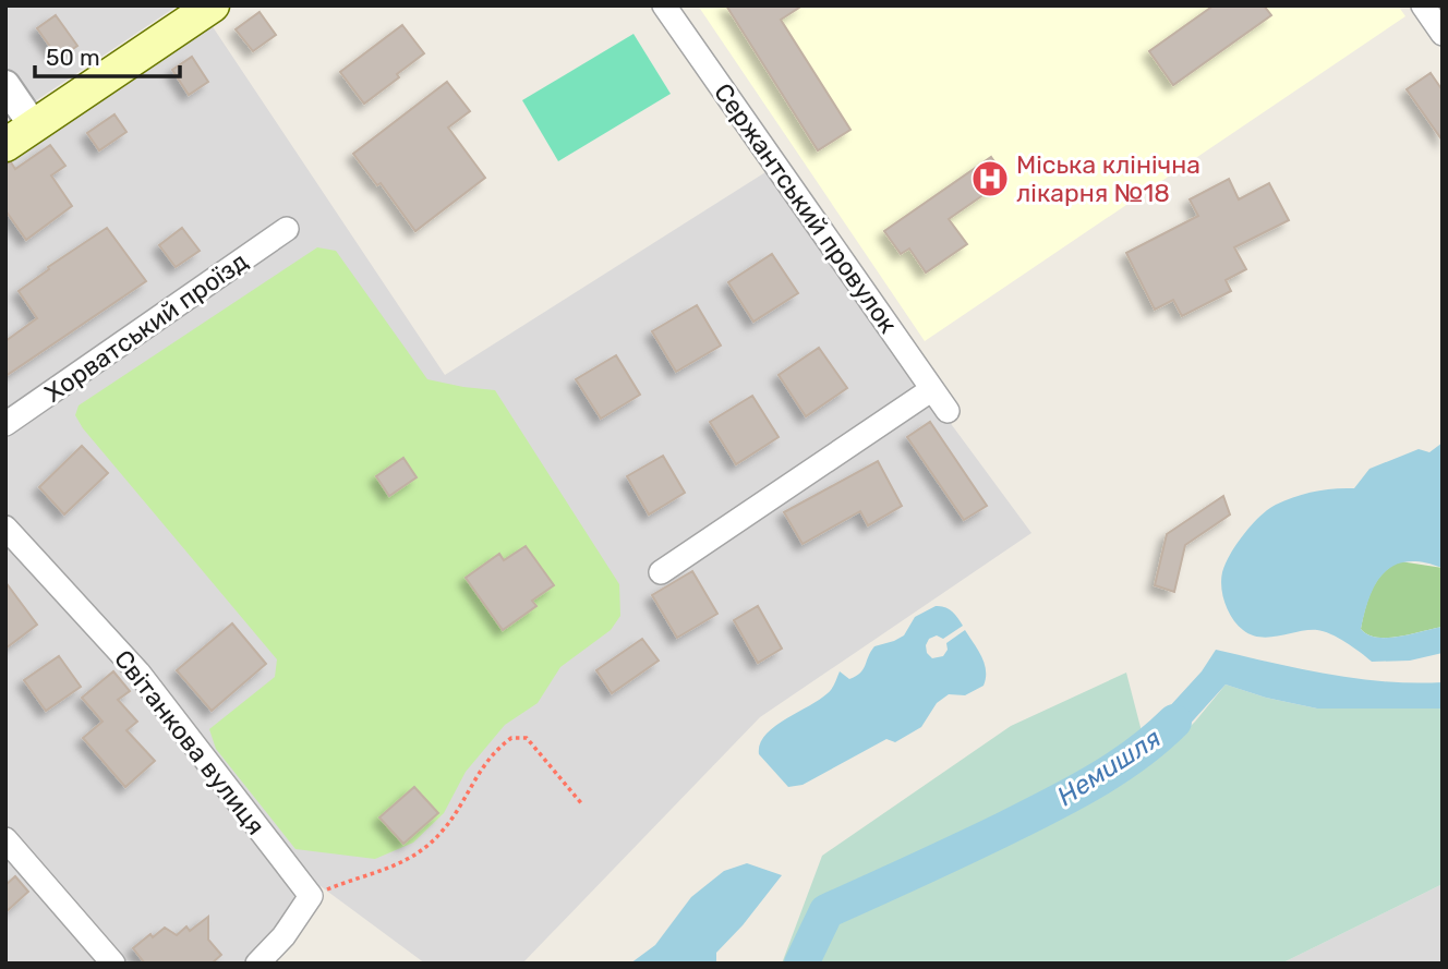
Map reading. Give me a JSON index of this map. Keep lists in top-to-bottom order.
{
  "streets": {
    "street": ["Сержантський провулок", "Хорватський проїзд", "Світанкова вулиця"]
  },
  "water": ["Немишля"],
  "places": {
    "hospital": ["Міська клінічна лікарня №18"]
  },
  "scale_bar": "50 m"
}
